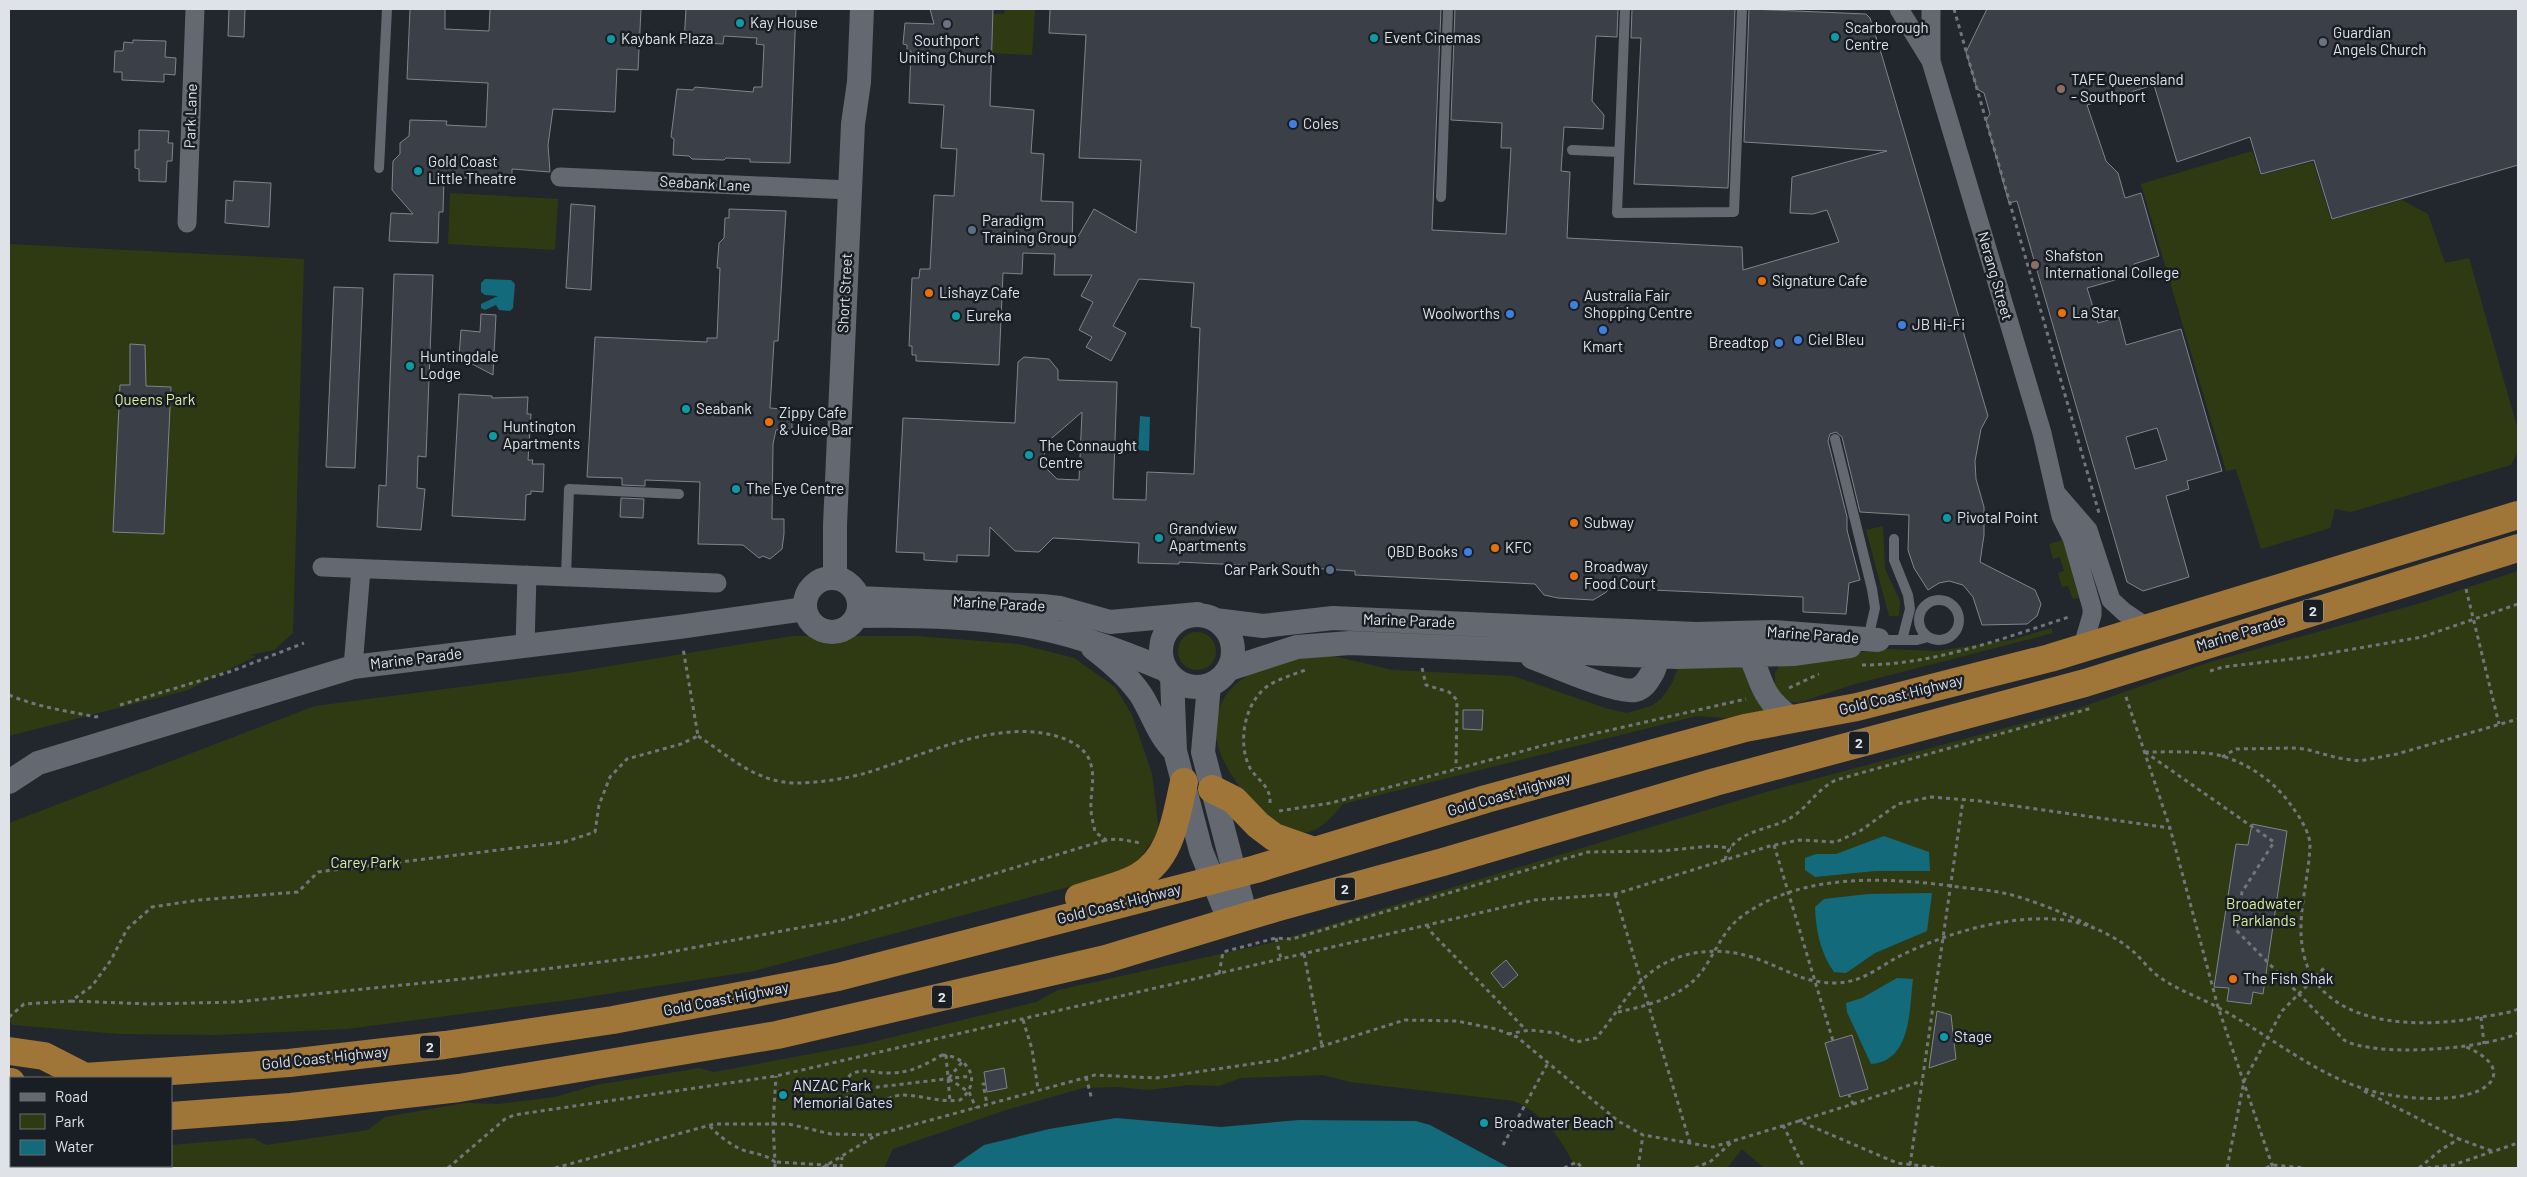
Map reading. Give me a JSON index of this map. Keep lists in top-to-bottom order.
{
  "streets": {
    "highway": ["Marine Parade", "2", "Gold Coast Highway"],
    "street": [
      "Park Lane",
      "Seabank Lane",
      "Nerang Street",
      "Short Street"
    ]
  },
  "crossings": [
    ["Seabank Lane", "Short Street"],
    ["Nerang Street", "2"],
    ["Nerang Street", "Gold Coast Highway"],
    ["Short Street", "Marine Parade"],
    ["Marine Parade", "2"],
    ["2", "Gold Coast Highway"]
  ],
  "parks": ["Queens Park", "Carey Park", "Broadwater Parklands"],
  "places": [
    "Kay House",
    "Southport Uniting Church",
    "Scarborough Centre",
    "Event Cinemas",
    "Kaybank Plaza",
    "Guardian Angels Church",
    "TAFE Queensland - Southport",
    "Coles",
    "Gold Coast Little Theatre",
    "Paradigm Training Group",
    "Shafston International College",
    "Signature Cafe",
    "Lishayz Cafe",
    "Australia Fair Shopping Centre",
    "La Star",
    "Woolworths",
    "Eureka",
    "JB Hi-Fi",
    "Kmart",
    "Ciel Bleu",
    "Breadtop",
    "Huntingdale Lodge",
    "Seabank",
    "Zippy Cafe & Juice Bar",
    "Huntington Apartments",
    "The Connaught Centre",
    "The Eye Centre",
    "Pivotal Point",
    "Subway",
    "Grandview Apartments",
    "KFC",
    "QBD Books",
    "Car Park South",
    "Broadway Food Court",
    "The Fish Shak",
    "Stage",
    "ANZAC Park Memorial Gates",
    "Broadwater Beach"
  ],
  "legend": ["Road", "Park", "Water"]
}
